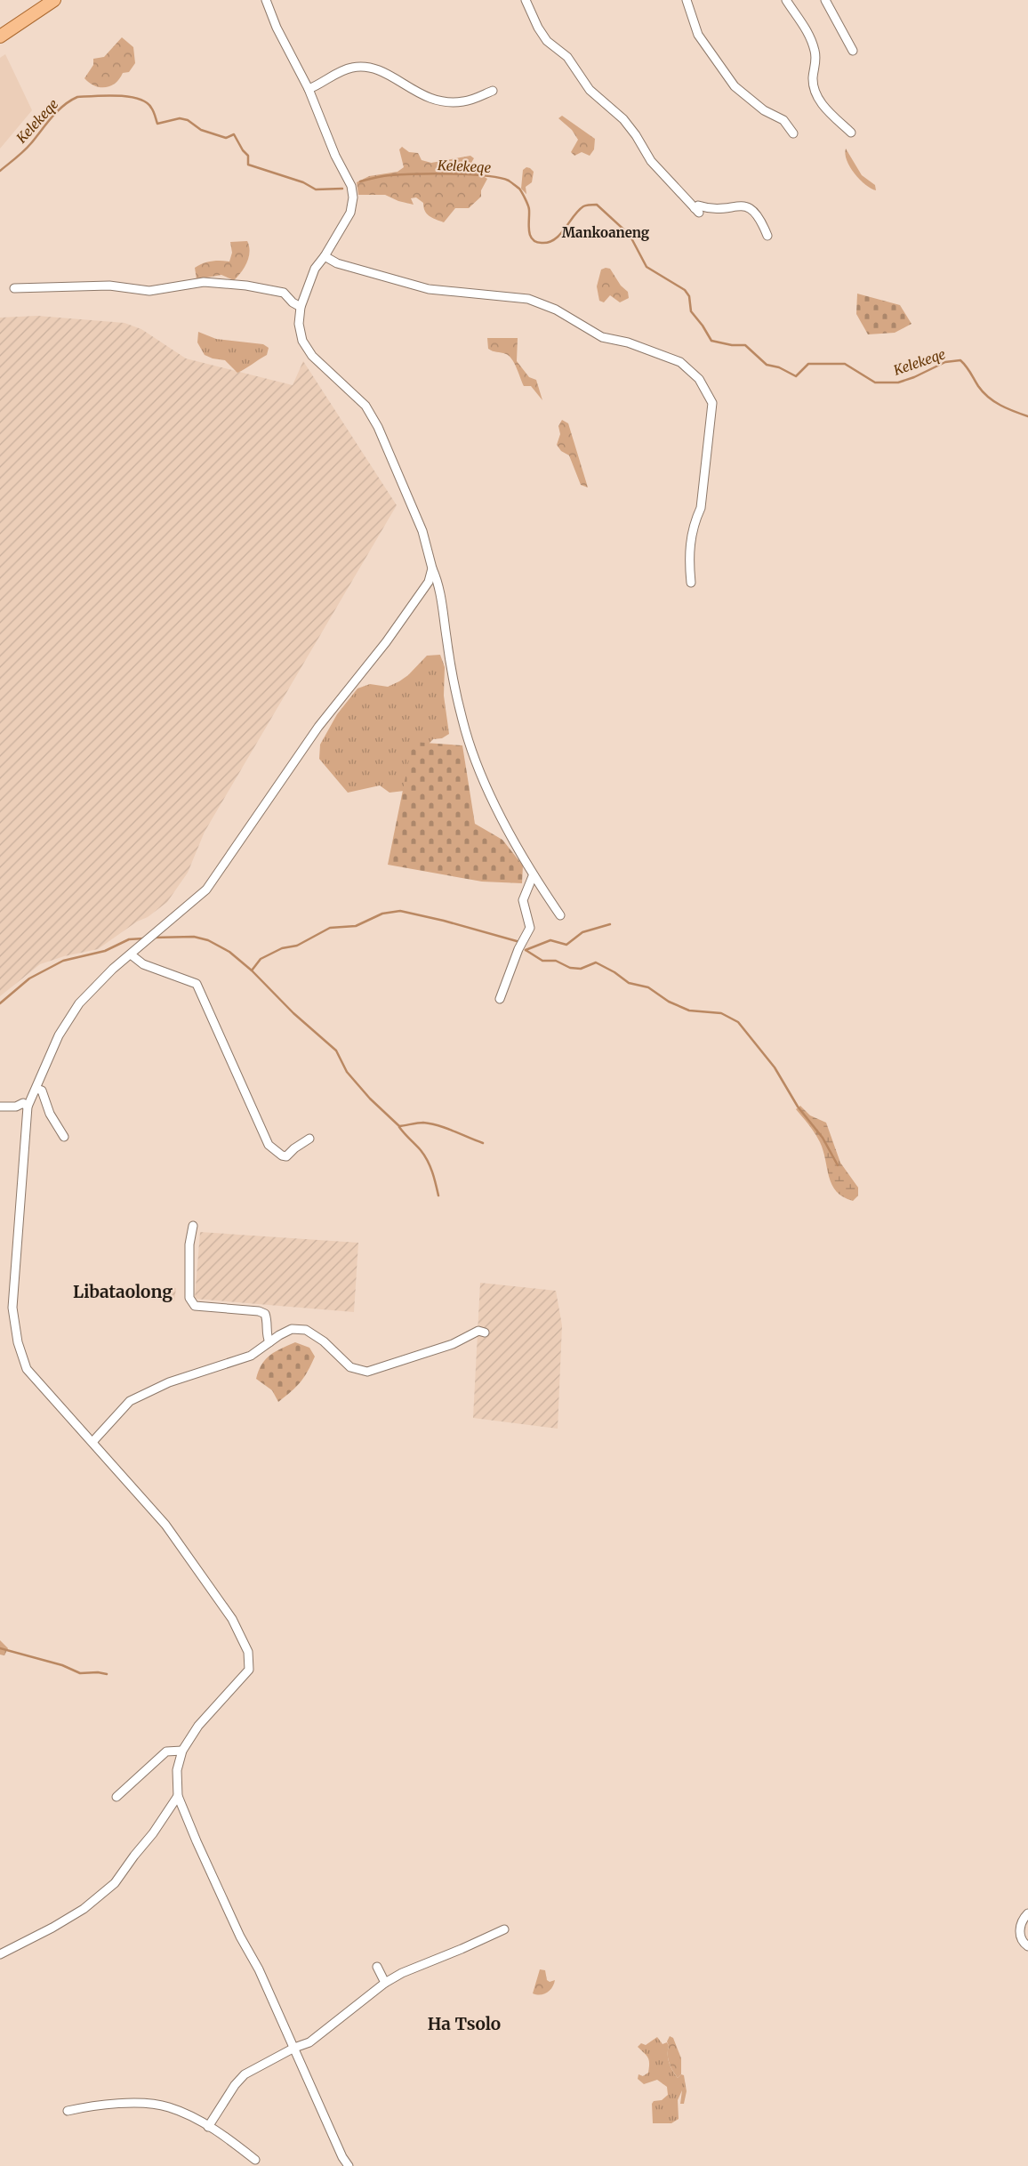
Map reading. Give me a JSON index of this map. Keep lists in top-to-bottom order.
{
  "districts": ["Mankoaneng", "Libataolong", "Ha Tsolo"],
  "water": ["Kelekeqe"]
}
